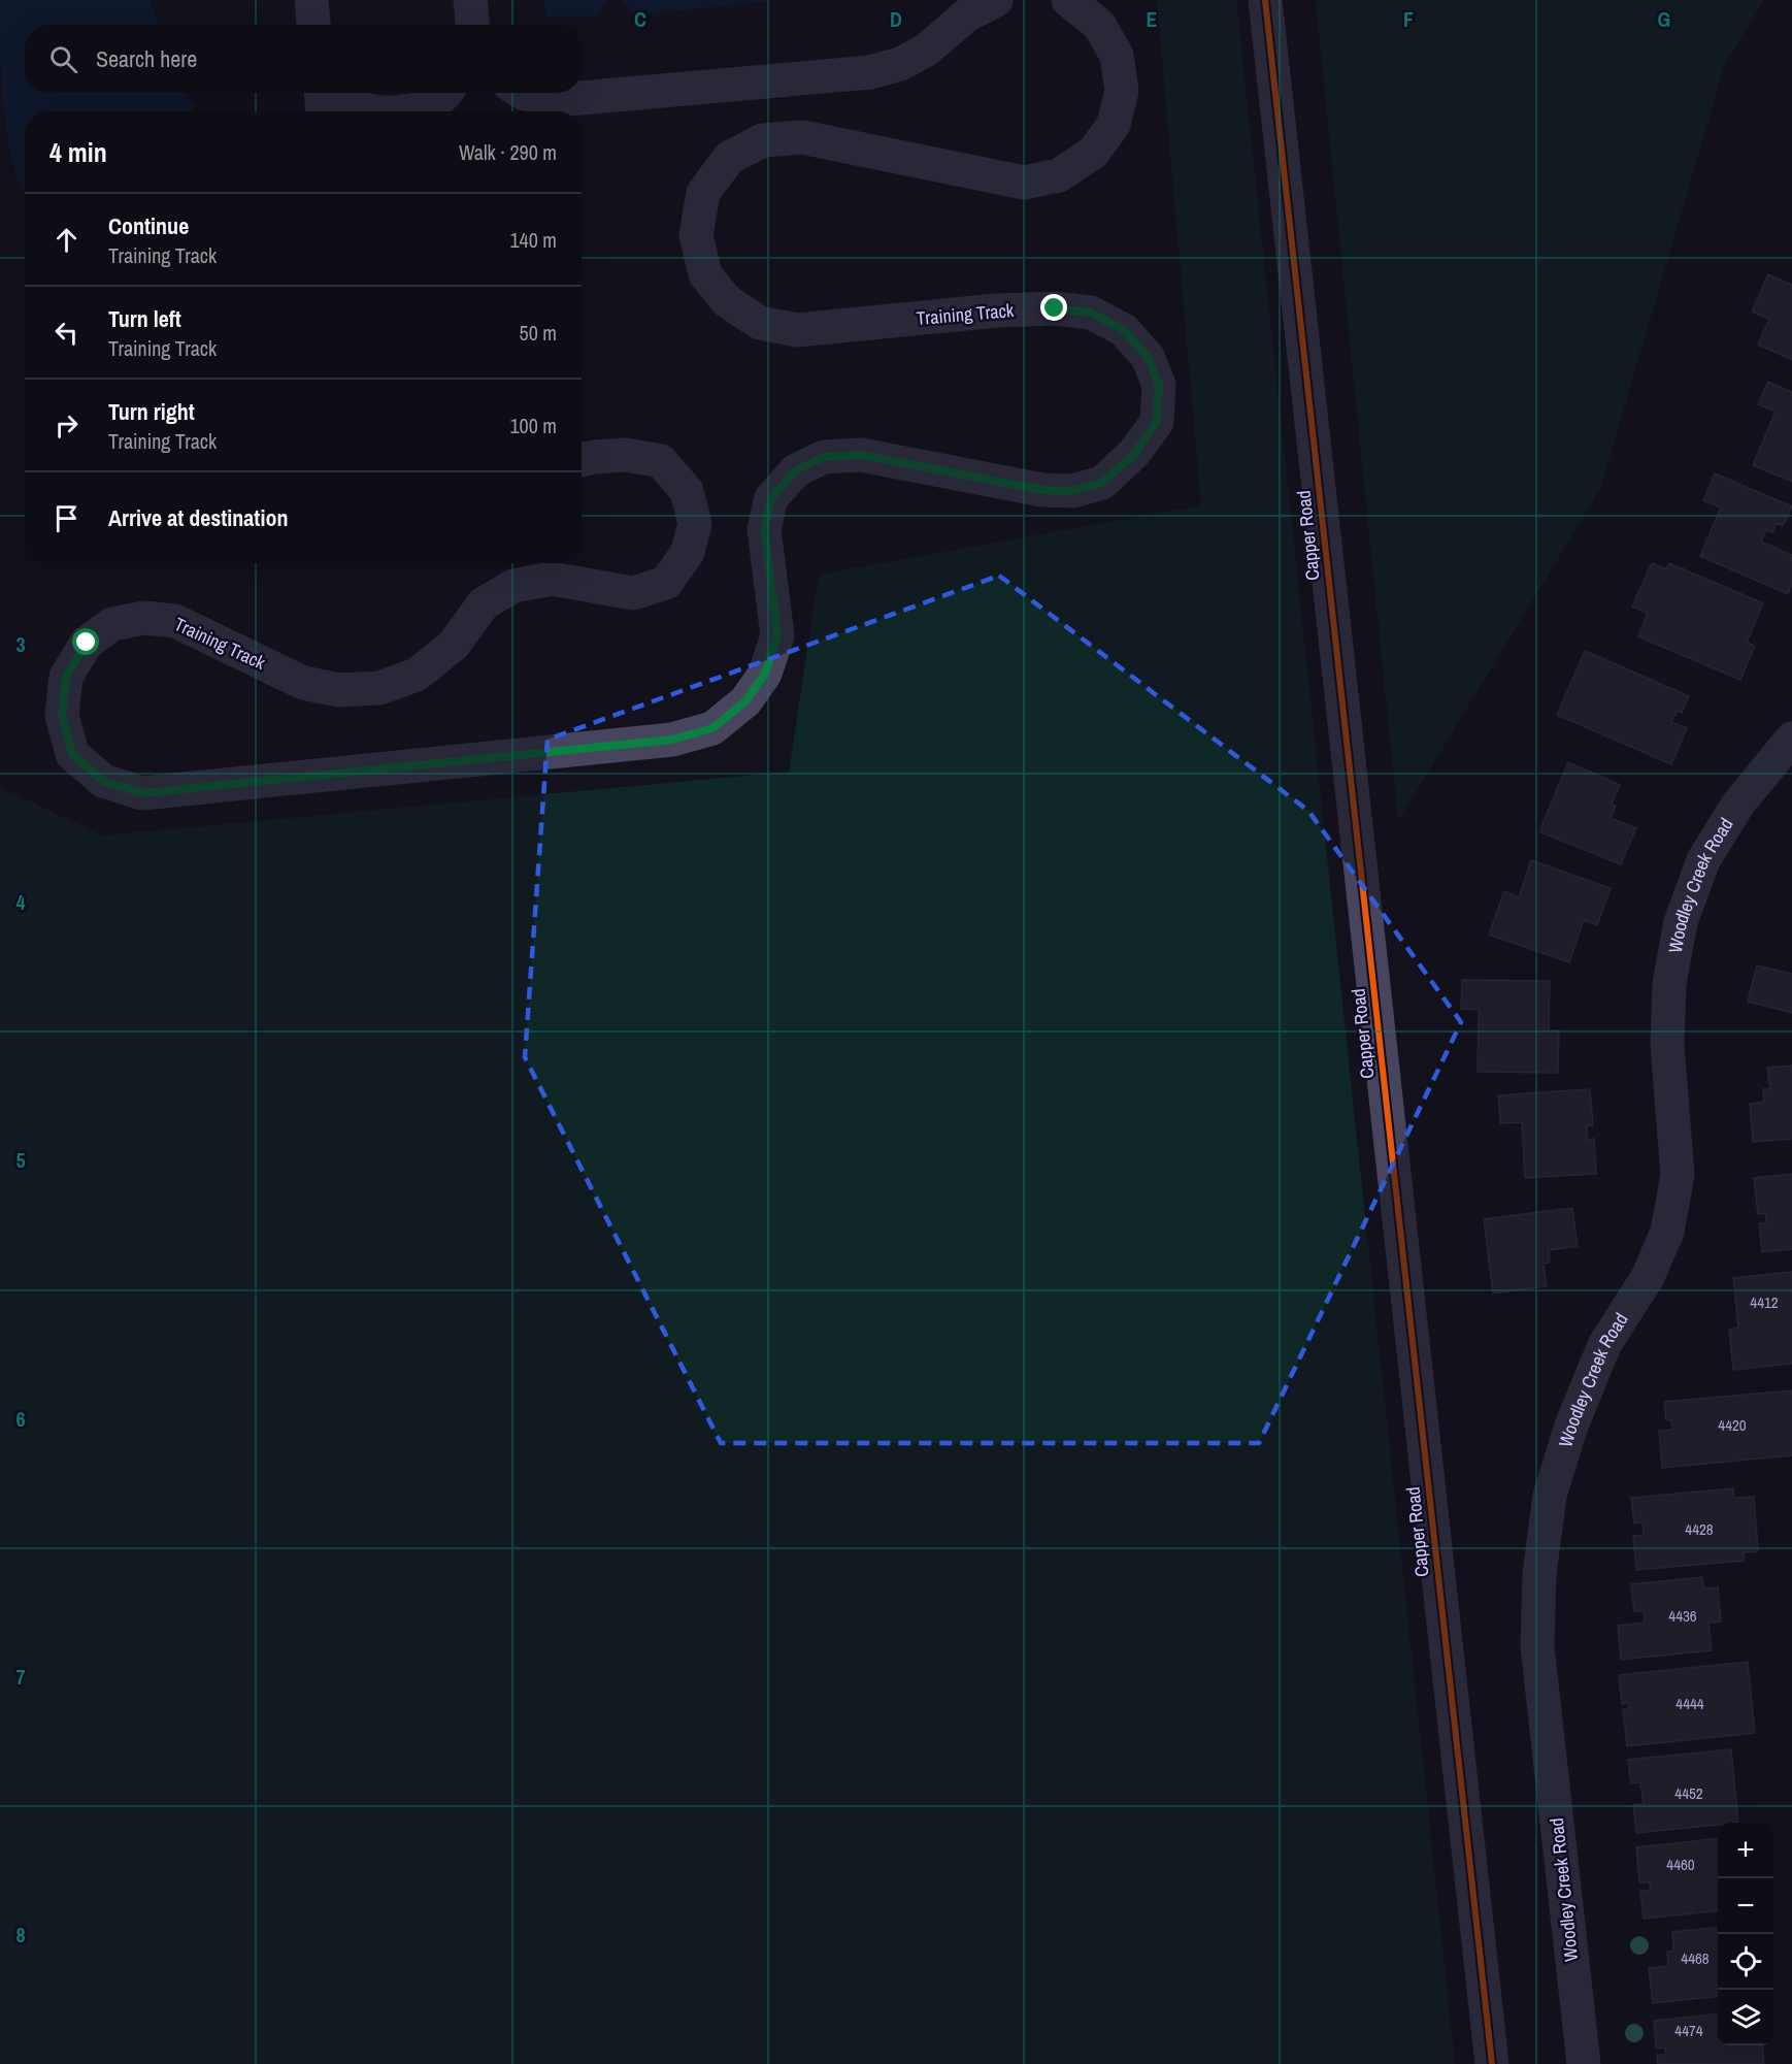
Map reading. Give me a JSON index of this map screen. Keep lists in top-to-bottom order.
{
  "streets": {
    "street": ["Training Track", "Capper Road", "Woodley Creek Road"]
  },
  "house_numbers": [
    "4412",
    "4420",
    "4428",
    "4436",
    "4444",
    "4452",
    "4460",
    "4468",
    "4474"
  ],
  "page": {
    "search": "Search here",
    "heading": ["4 min", "Walk · 290 m"],
    "list": [
      ["Continue", "Training Track", "140 m"],
      ["Turn left", "Training Track", "50 m"],
      ["Turn right", "Training Track", "100 m"],
      "Arrive at destination"
    ],
    "map_buttons": ["+", "−"]
  },
  "grid": {
    "columns": [
      "C",
      "D",
      "E",
      "F",
      "G"
    ],
    "rows": [
      "3",
      "4",
      "5",
      "6",
      "7",
      "8"
    ]
  }
}
